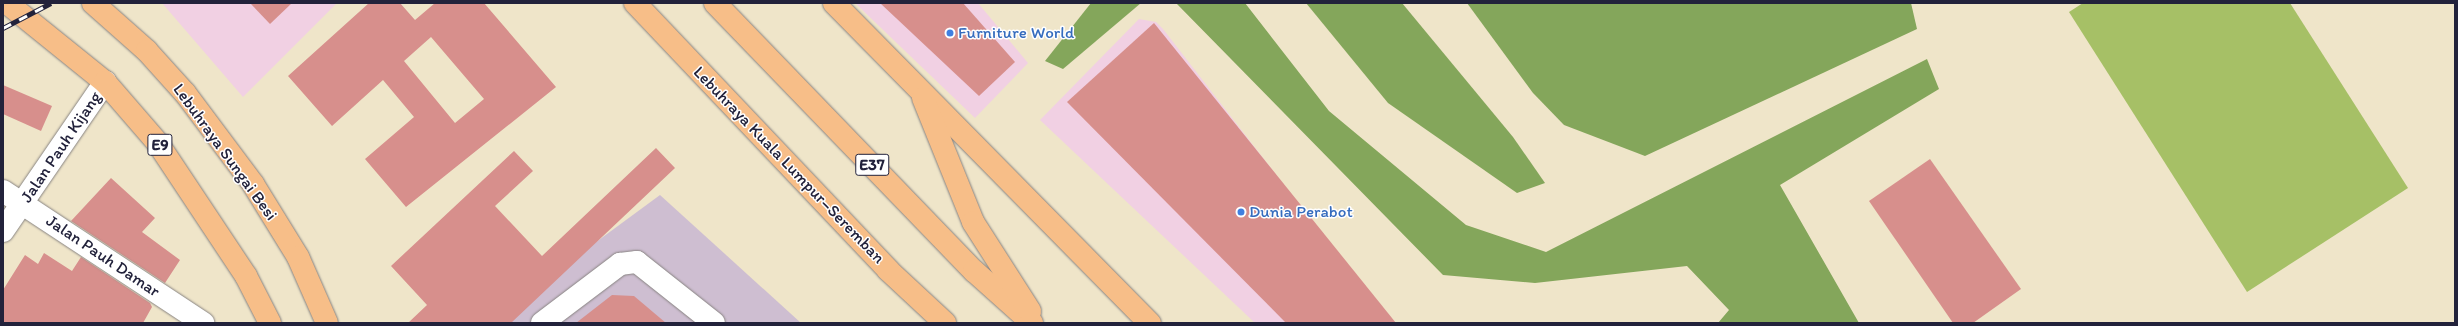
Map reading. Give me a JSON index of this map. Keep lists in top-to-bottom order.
{
  "streets": {
    "highway": [
      "E9",
      "Lebuhraya Sungai Besi",
      "Lebuhraya Kuala Lumpur–Seremban",
      "E37"
    ],
    "street": ["Jalan Pauh Kijang", "Jalan Pauh Damar"]
  },
  "crossings": [
    ["E9", "Jalan Pauh Kijang"],
    ["Jalan Pauh Kijang", "Jalan Pauh Damar"]
  ],
  "places": ["Furniture World", "Dunia Perabot"]
}
